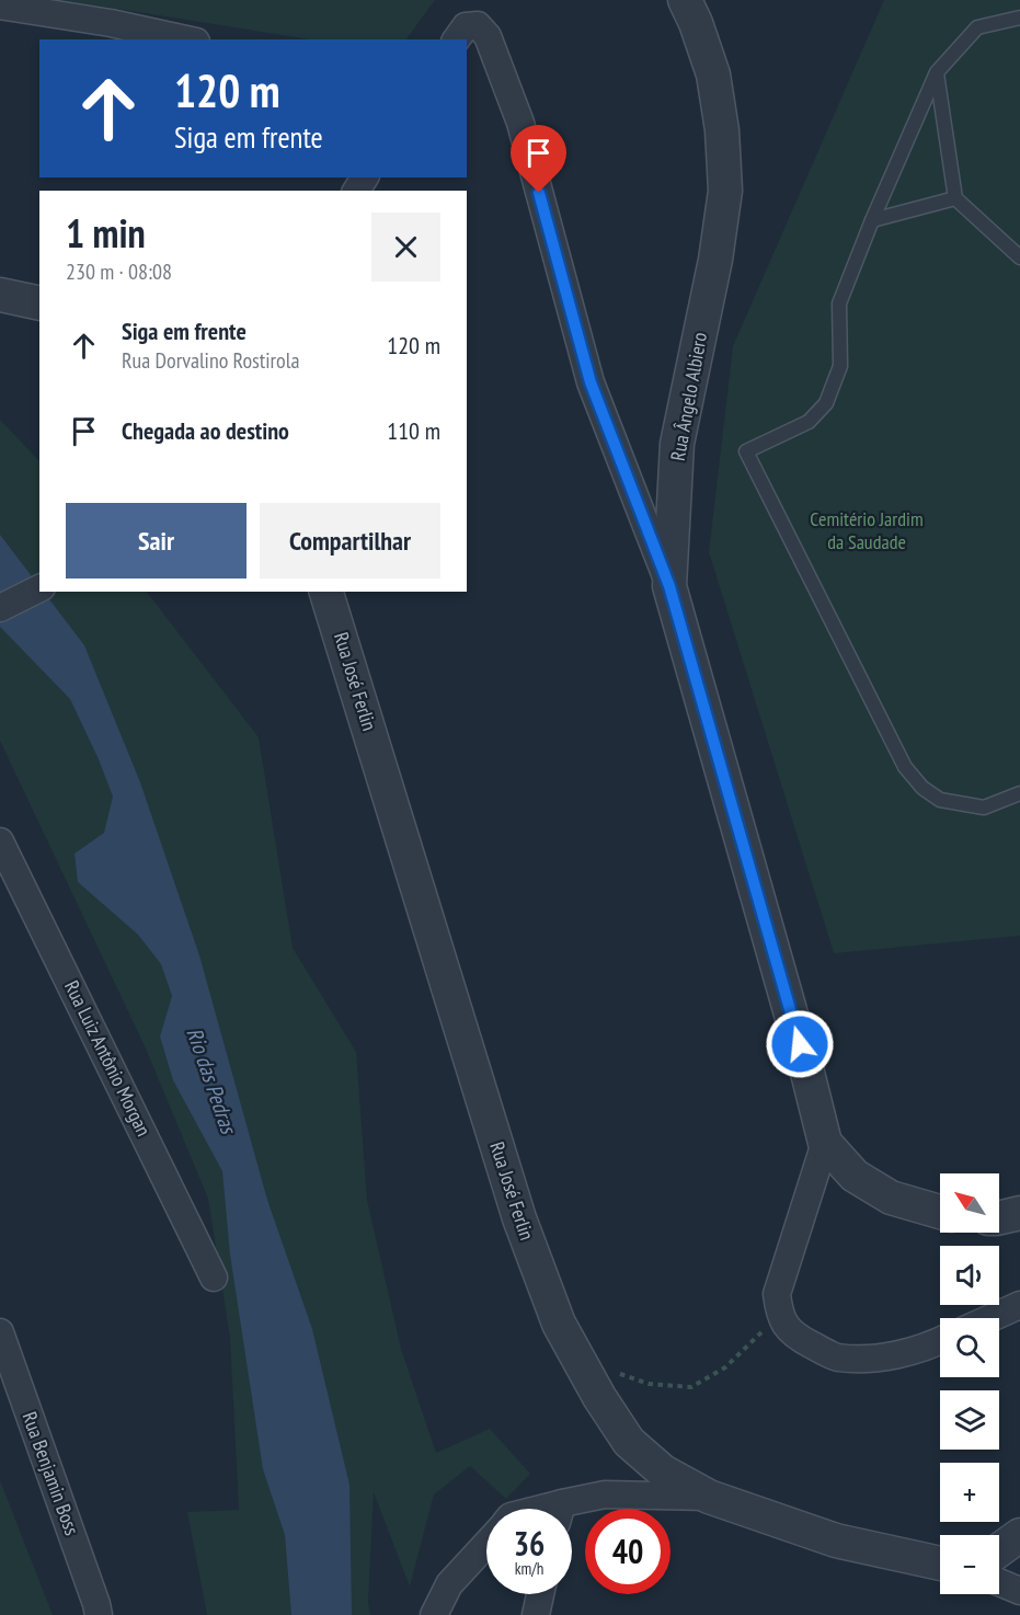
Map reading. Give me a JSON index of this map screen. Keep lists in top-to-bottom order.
{
  "streets": {
    "street": [
      "Rua Ângelo Albiero",
      "Rua José Ferlin",
      "Rua Luiz Antônio Morgan",
      "Rua Benjamin Boss"
    ]
  },
  "water": ["Rio das Pedras"],
  "parks": ["Cemitério Jardim da Saudade"],
  "north": "top left",
  "page": {
    "turn": ["120 m", "Siga em frente"],
    "heading": ["1 min", "230 m · 08:08"],
    "list": [
      {
        "name": "Siga em frente",
        "note": "Rua Dorvalino Rostirola",
        "value": "120 m"
      },
      {
        "name": "Chegada ao destino",
        "value": "110 m"
      }
    ],
    "buttons": ["Sair", "Compartilhar"],
    "map_buttons": ["+", "−"],
    "speed": "36 km/h",
    "limit": "40"
  }
}
